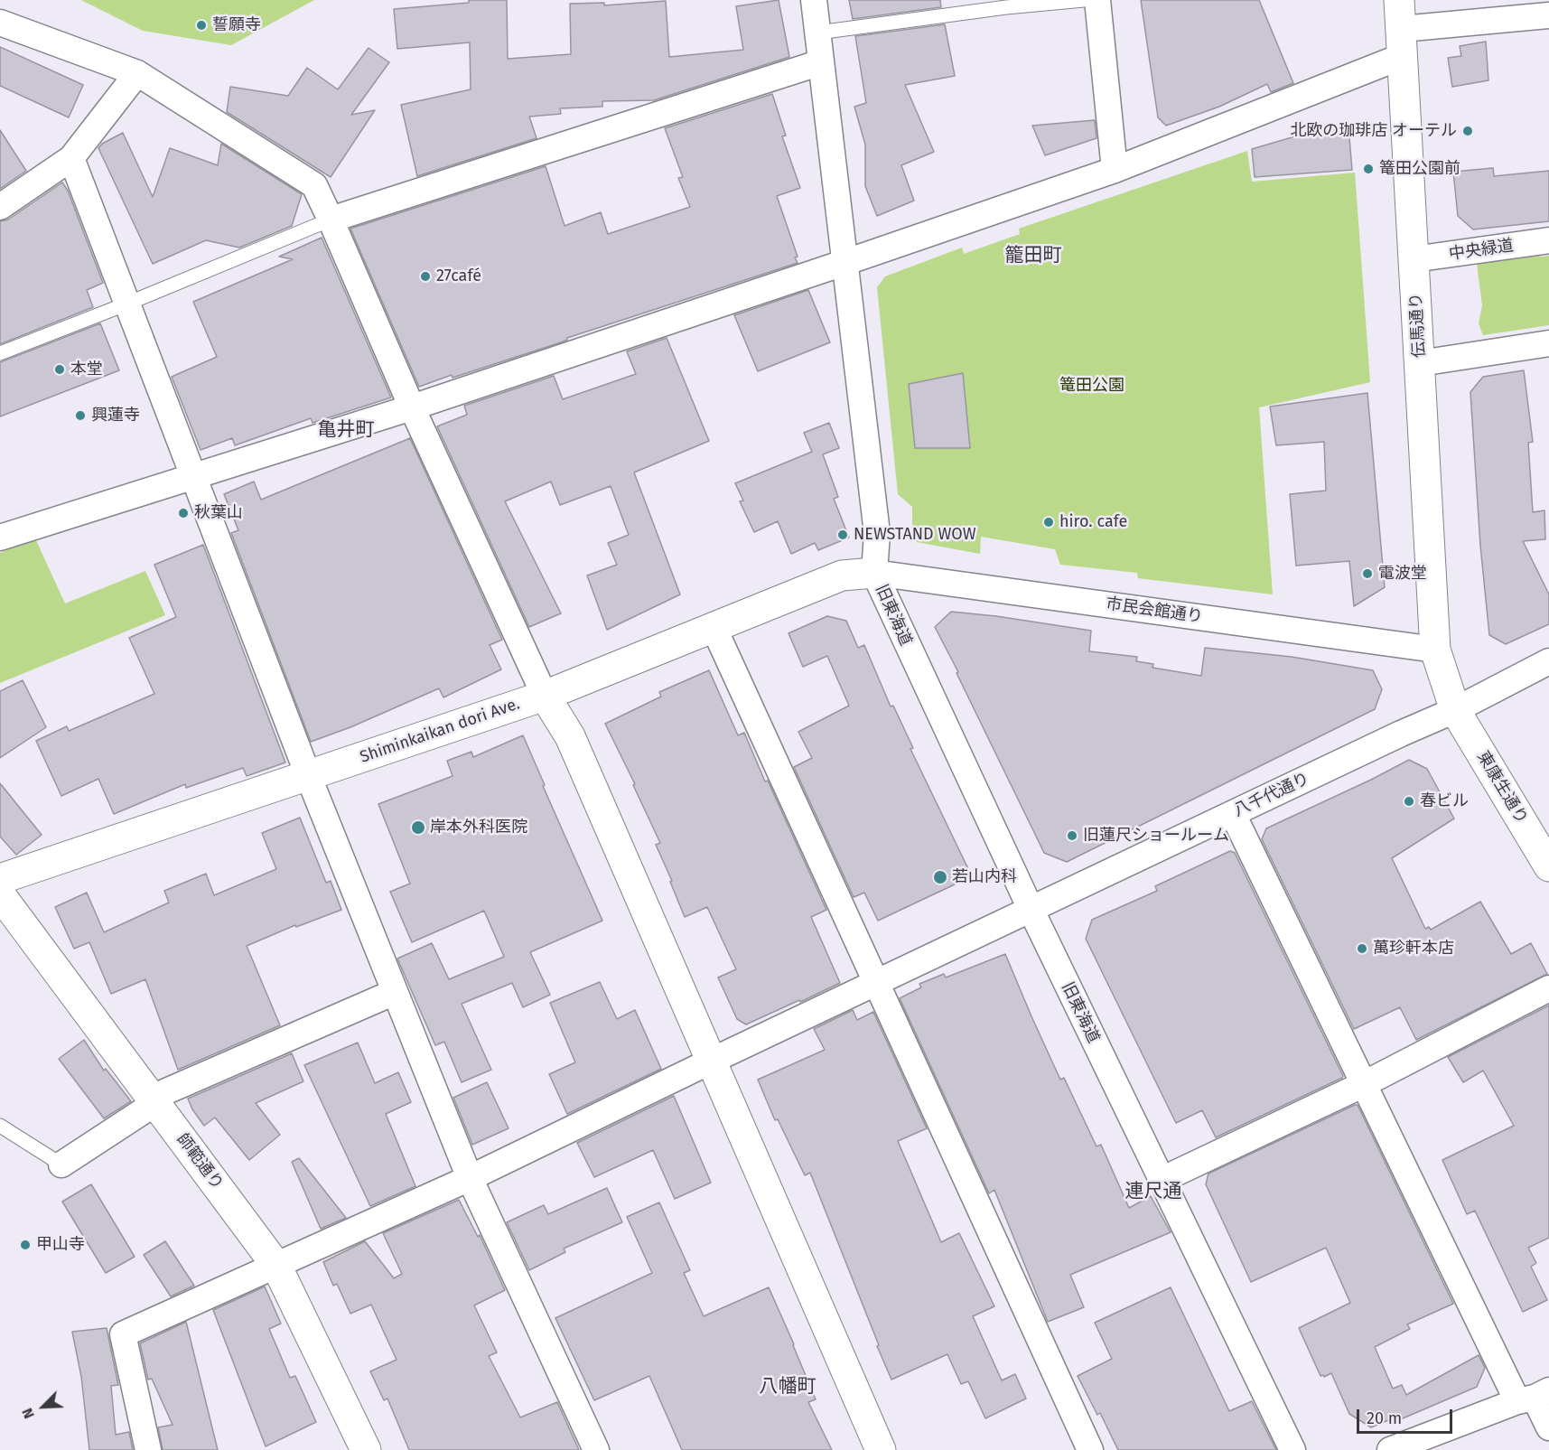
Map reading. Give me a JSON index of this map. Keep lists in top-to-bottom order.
{
  "streets": {
    "street": [
      "中央緑道",
      "伝馬通り",
      "市民会館通り",
      "旧東海道",
      "Shiminkaikan dori Ave.",
      "東康生通り",
      "八千代通り",
      "師範通り"
    ]
  },
  "crossings": [
    ["中央緑道", "伝馬通り"],
    ["伝馬通り", "市民会館通り"],
    ["伝馬通り", "東康生通り"],
    ["伝馬通り", "八千代通り"],
    ["市民会館通り", "旧東海道"],
    ["市民会館通り", "Shiminkaikan dori Ave."],
    ["旧東海道", "Shiminkaikan dori Ave."],
    ["旧東海道", "八千代通り"],
    ["東康生通り", "八千代通り"],
    ["八千代通り", "師範通り"]
  ],
  "districts": [
    "籠田町",
    "亀井町",
    "連尺通",
    "八幡町"
  ],
  "parks": ["篭田公園"],
  "places": [
    "誓願寺",
    "北欧の珈琲店 オーテル",
    "篭田公園前",
    "27café",
    "本堂",
    "興蓮寺",
    "秋葉山",
    "hiro. cafe",
    "NEWSTAND WOW",
    "電波堂",
    "春ビル",
    "岸本外科医院",
    "旧蓮尺ショールーム",
    "若山内科",
    "萬珍軒本店",
    "甲山寺"
  ],
  "scale_bar": "20 m",
  "north": "bottom left"
}
